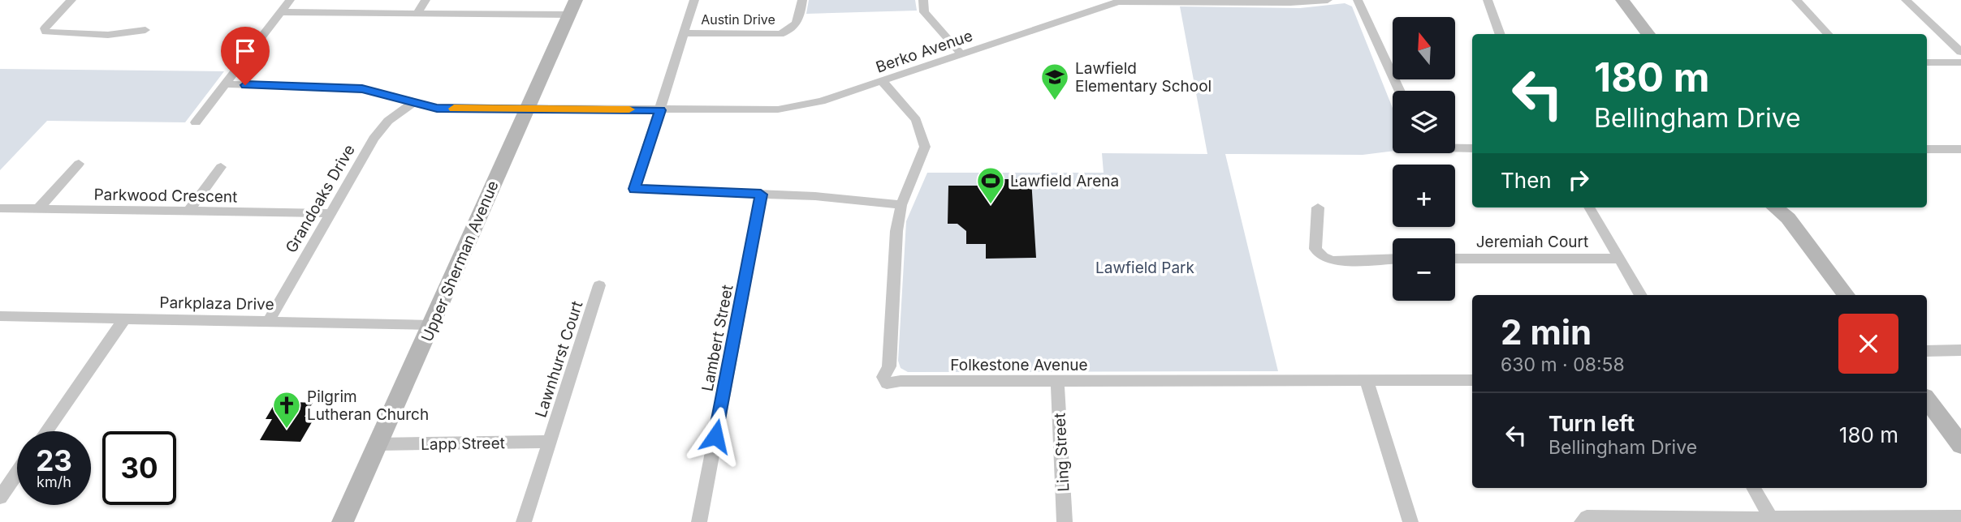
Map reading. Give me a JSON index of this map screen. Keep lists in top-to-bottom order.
{
  "streets": {
    "main road": ["Upper Sherman Avenue"],
    "street": [
      "Austin Drive",
      "Berko Avenue",
      "Parkwood Crescent",
      "Grandoaks Drive",
      "Jeremiah Court",
      "Parkplaza Drive",
      "Lambert Street",
      "Lawnhurst Court",
      "Folkestone Avenue",
      "Lapp Street",
      "Ling Street"
    ]
  },
  "crossings": [
    ["Berko Avenue", "Grandoaks Drive"],
    ["Berko Avenue", "Upper Sherman Avenue"],
    ["Berko Avenue", "Folkestone Avenue"],
    ["Parkwood Crescent", "Grandoaks Drive"],
    ["Grandoaks Drive", "Parkplaza Drive"],
    ["Upper Sherman Avenue", "Parkplaza Drive"],
    ["Upper Sherman Avenue", "Lapp Street"],
    ["Lawnhurst Court", "Lapp Street"],
    ["Folkestone Avenue", "Ling Street"]
  ],
  "parks": ["Lawfield Park"],
  "places": {
    "school or university": ["Lawfield Elementary School"],
    "sports": ["Lawfield Arena"],
    "church": ["Pilgrim Lutheran Church"]
  },
  "north": "top",
  "page": {
    "map_buttons": ["+", "−"],
    "turn": ["180 m", "Bellingham Drive"],
    "then": "Then",
    "heading": ["2 min", "630 m · 08:58"],
    "list": [
      {
        "name": "Turn left",
        "note": "Bellingham Drive",
        "value": "180 m"
      }
    ],
    "speed": "23 km/h",
    "limit": "30"
  }
}
